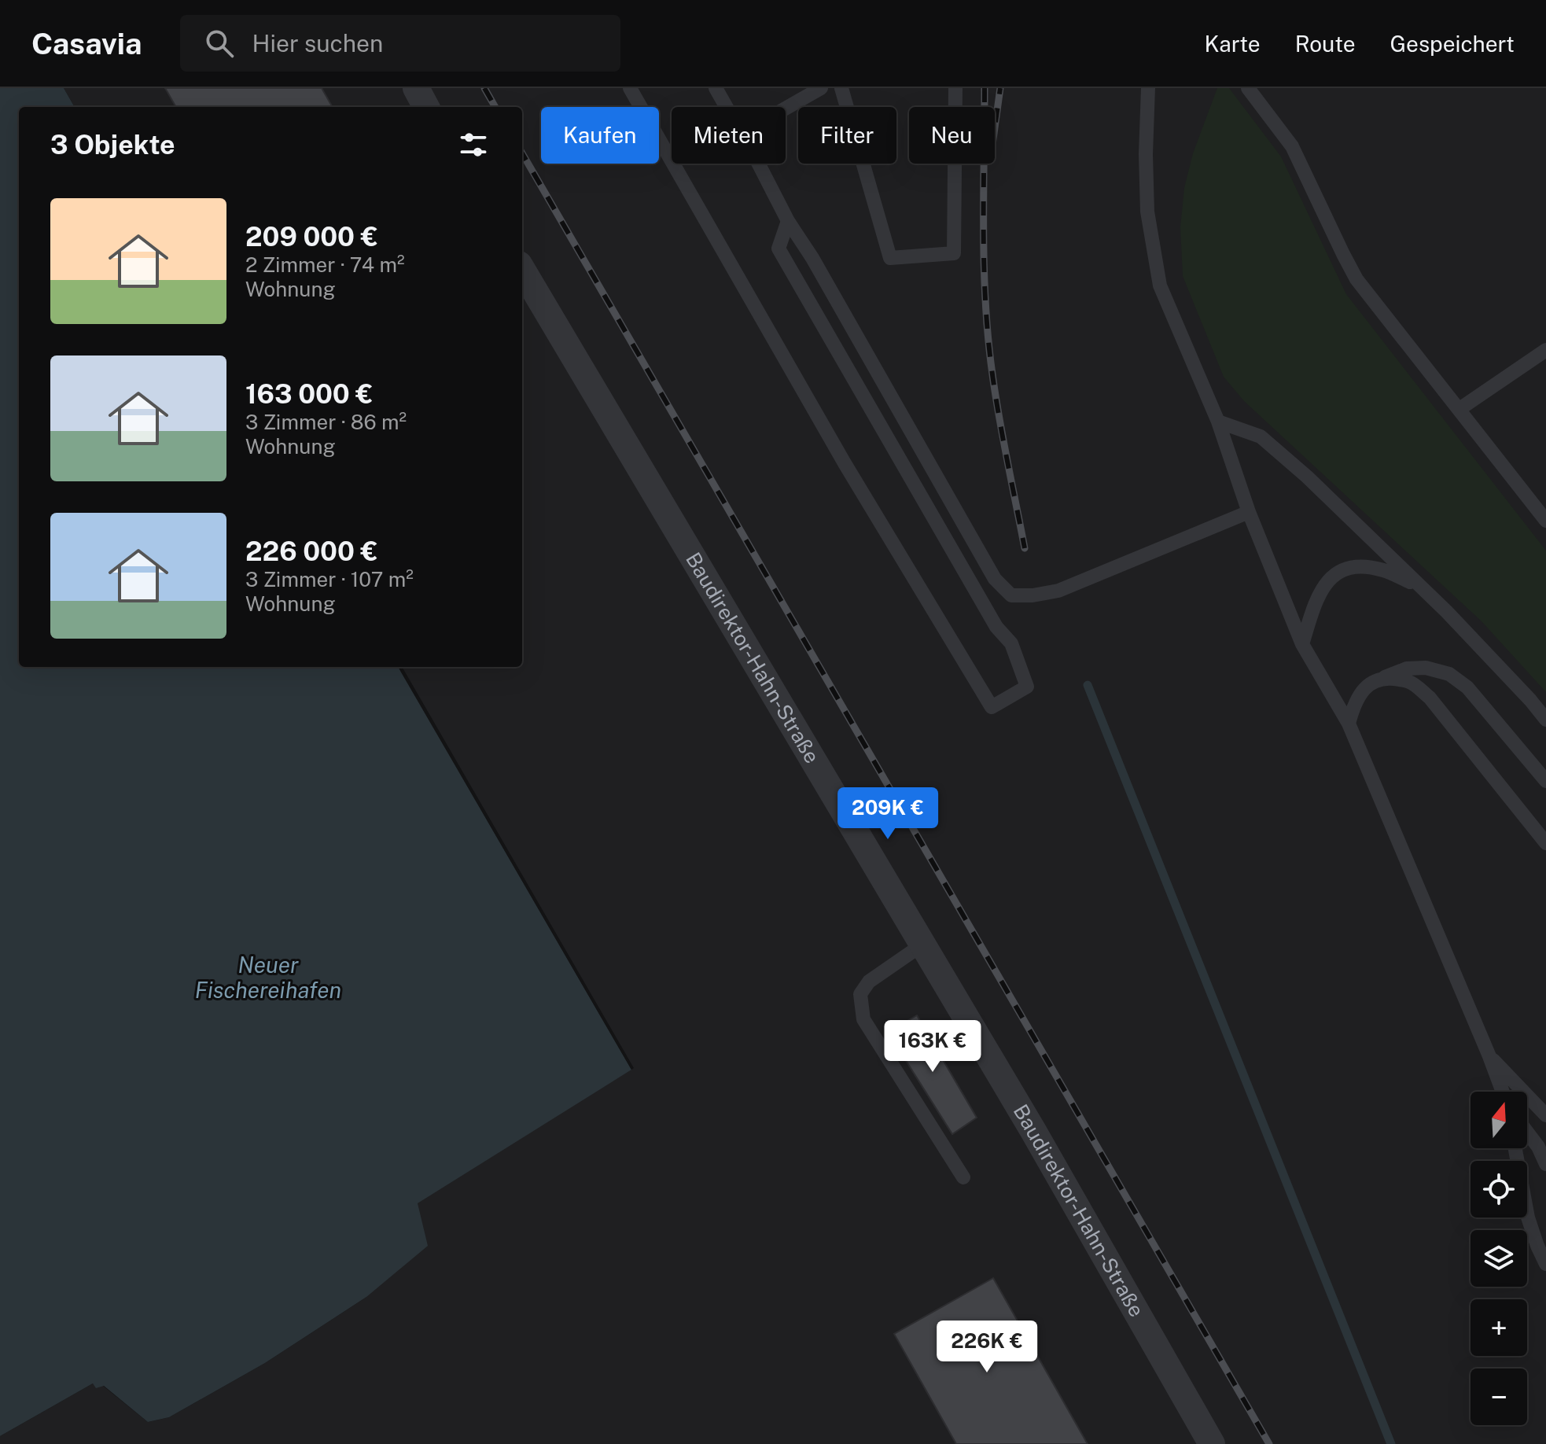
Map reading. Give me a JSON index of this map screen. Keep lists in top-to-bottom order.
{
  "streets": {
    "street": ["Baudirektor-Hahn-Straße"]
  },
  "water": ["Neuer Fischereihafen"],
  "north": "top",
  "page": {
    "header": "Casavia",
    "search": "Hier suchen",
    "nav": ["Karte", "Route", "Gespeichert"],
    "chip": [
      "Kaufen",
      "Mieten",
      "Filter",
      "Neu"
    ],
    "heading": "3 Objekte",
    "list": [
      {
        "name": "209 000 €",
        "note": "2 Zimmer · 74 m² · Wohnung"
      },
      {
        "name": "163 000 €",
        "note": "3 Zimmer · 86 m² · Wohnung"
      },
      {
        "name": "226 000 €",
        "note": "3 Zimmer · 107 m² · Wohnung"
      }
    ],
    "price": ["209K €", "163K €", "226K €"],
    "map_buttons": ["+", "−"]
  }
}
